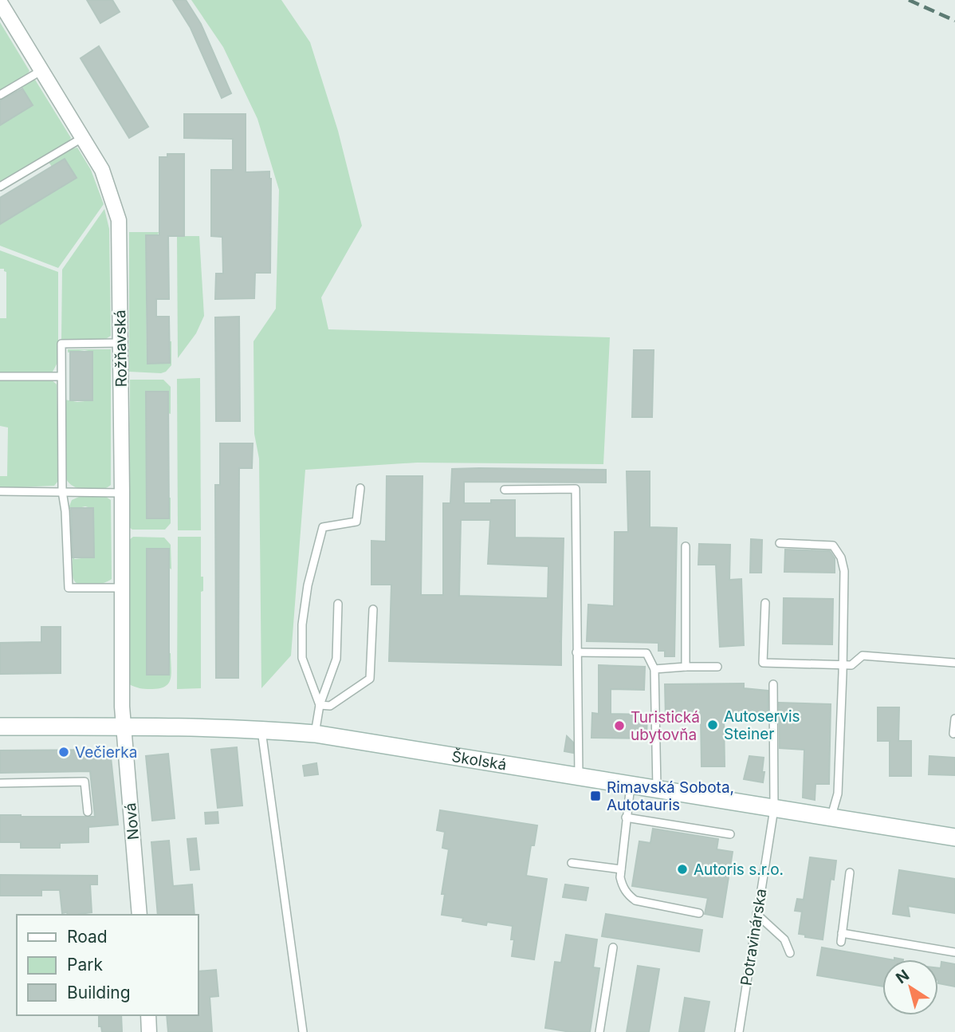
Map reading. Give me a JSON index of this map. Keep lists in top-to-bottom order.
{
  "streets": {
    "main road": ["Školská"],
    "street": ["Rožňavská", "Nová"],
    "lane": ["Potravinárska"]
  },
  "crossings": [
    ["Rožňavská", "Školská"],
    ["Rožňavská", "Nová"],
    ["Školská", "Nová"],
    ["Školská", "Potravinárska"]
  ],
  "places": {
    "other": [
      "Autoservis Steiner",
      "Turistická ubytovňa",
      "Večierka",
      "Autoris s.r.o."
    ],
    "transit": ["Rimavská Sobota, Autotauris"]
  },
  "legend": ["Road", "Park", "Building"],
  "north": "top left"
}
